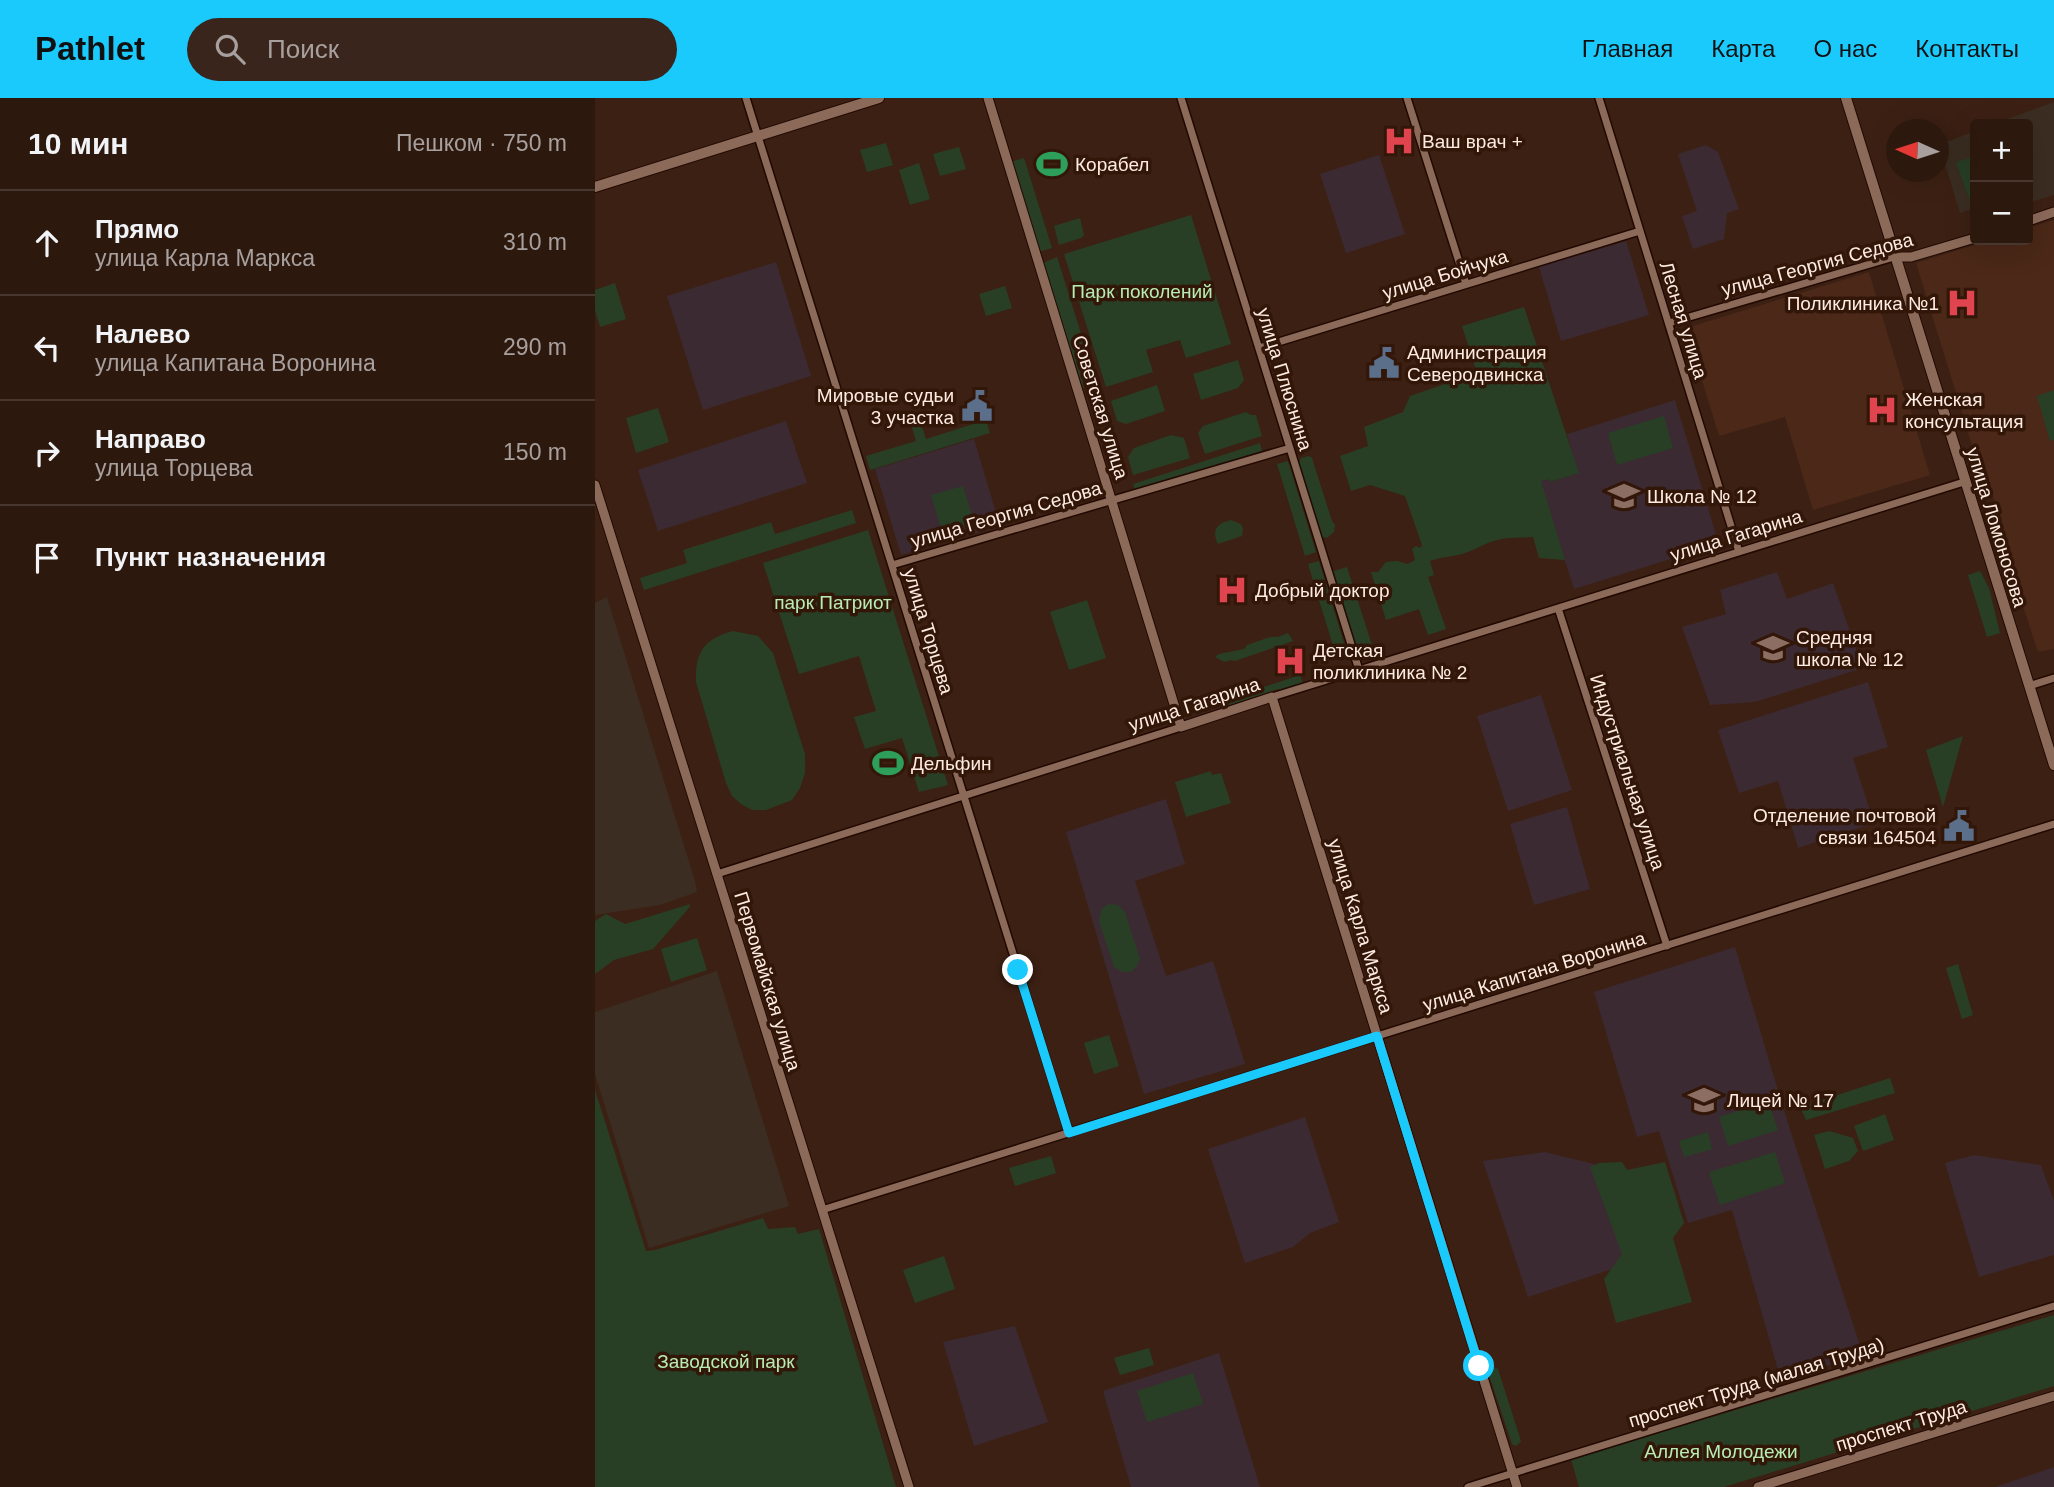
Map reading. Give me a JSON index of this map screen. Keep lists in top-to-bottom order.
{
  "streets": {
    "main road": ["улица Ломоносова"],
    "street": [
      "улица Георгия Седова",
      "улица Бойчука",
      "Лесная улица",
      "улица Плюснина",
      "Советская улица",
      "улица Гагарина",
      "улица Торцева",
      "Индустриальная улица",
      "улица Карла Маркса",
      "улица Капитана Воронина",
      "Первомайская улица",
      "проспект Труда (малая Труда)",
      "проспект Труда"
    ]
  },
  "crossings": [
    ["улица Георгия Седова", "Лесная улица"],
    ["улица Георгия Седова", "улица Плюснина"],
    ["улица Георгия Седова", "Советская улица"],
    ["улица Георгия Седова", "улица Ломоносова"],
    ["улица Георгия Седова", "улица Торцева"],
    ["улица Бойчука", "Лесная улица"],
    ["улица Бойчука", "улица Плюснина"],
    ["Лесная улица", "улица Гагарина"],
    ["улица Плюснина", "улица Гагарина"],
    ["Советская улица", "улица Гагарина"],
    ["улица Ломоносова", "улица Гагарина"],
    ["улица Гагарина", "улица Торцева"],
    ["улица Гагарина", "Индустриальная улица"],
    ["улица Гагарина", "улица Карла Маркса"],
    ["улица Гагарина", "Первомайская улица"],
    ["улица Торцева", "улица Капитана Воронина"],
    ["Индустриальная улица", "улица Капитана Воронина"],
    ["улица Карла Маркса", "улица Капитана Воронина"],
    ["улица Карла Маркса", "проспект Труда (малая Труда)"],
    ["улица Капитана Воронина", "Первомайская улица"]
  ],
  "parks": [
    "Парк поколений",
    "парк Патриот",
    "Заводской парк",
    "Аллея Молодежи"
  ],
  "places": {
    "hospital": [
      "Ваш врач +",
      "Поликлиника №1",
      "Женская консультация",
      "Добрый доктор",
      "Детская поликлиника № 2"
    ],
    "sports": ["Корабел", "Дельфин"],
    "public building": ["Администрация Северодвинска", "Мировые судьи 3 участка", "Отделение почтовой связи 164504"],
    "school or university": ["Школа № 12", "Средняя школа № 12", "Лицей № 17"]
  },
  "north": "left",
  "page": {
    "header": "Pathlet",
    "search": "Поиск",
    "nav": [
      "Главная",
      "Карта",
      "О нас",
      "Контакты"
    ],
    "heading": ["10 мин", "Пешком · 750 m"],
    "map_buttons": ["+", "−"],
    "list": [
      ["Прямо", "улица Карла Маркса", "310 m"],
      ["Налево", "улица Капитана Воронина", "290 m"],
      ["Направо", "улица Торцева", "150 m"],
      "Пункт назначения"
    ]
  }
}
